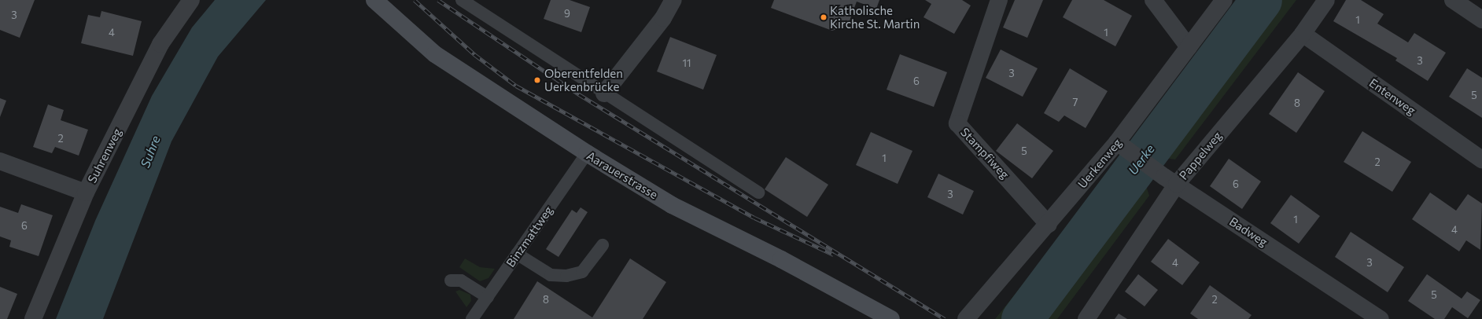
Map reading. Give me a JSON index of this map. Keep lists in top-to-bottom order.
{
  "streets": {
    "main road": ["Aarauerstrasse"],
    "street": [
      "Entenweg",
      "Stampfiweg",
      "Suhrenweg",
      "Pappelweg",
      "Uerkenweg",
      "Badweg"
    ],
    "lane": ["Binzmattweg"]
  },
  "crossings": [
    ["Entenweg", "Pappelweg"],
    ["Stampfiweg", "Uerkenweg"],
    ["Pappelweg", "Badweg"],
    ["Uerkenweg", "Badweg"],
    ["Aarauerstrasse", "Binzmattweg"]
  ],
  "water": ["Suhre", "Uerke"],
  "places": ["Katholische Kirche St. Martin", "Oberentfelden Uerkenbrücke"],
  "house_numbers": [
    "9",
    "3",
    "1",
    "4",
    "1",
    "3",
    "11",
    "3",
    "6",
    "5",
    "7",
    "8",
    "2",
    "5",
    "1",
    "2",
    "6",
    "3",
    "1",
    "6",
    "4",
    "4",
    "3",
    "5",
    "8",
    "2"
  ]
}
